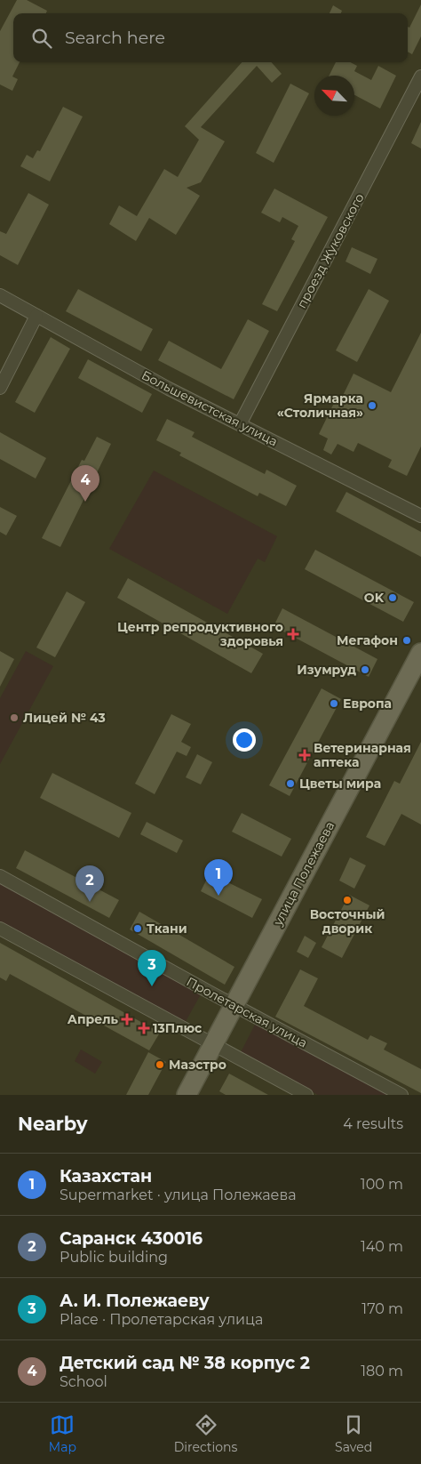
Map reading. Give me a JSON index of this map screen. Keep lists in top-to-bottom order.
{
  "streets": {
    "main road": ["улица Полежаева"],
    "street": ["проезд Жуковского", "Большевистская улица", "Пролетарская улица"]
  },
  "crossings": [
    ["проезд Жуковского", "Большевистская улица"],
    ["улица Полежаева", "Пролетарская улица"]
  ],
  "places": {
    "other": [
      "Ярмарка «Столичная»",
      "OK",
      "Мегафон",
      "Изумруд",
      "Европа",
      "Лицей № 43",
      "Цветы мира",
      "Восточный дворик",
      "Ткани",
      "Маэстро"
    ],
    "health": [
      "Центр репродуктивного здоровья",
      "Ветеринарная аптека",
      "Апрель",
      "13Плюс"
    ]
  },
  "north": "top left",
  "page": {
    "search": "Search here",
    "pins": [
      "4",
      "1",
      "2",
      "3"
    ],
    "heading": ["Nearby", "4 results"],
    "list": [
      {
        "mark": "1",
        "name": "Казахстан",
        "note": "Supermarket · улица Полежаева",
        "value": "100 m"
      },
      {
        "mark": "2",
        "name": "Саранск 430016",
        "note": "Public building",
        "value": "140 m"
      },
      {
        "mark": "3",
        "name": "А. И. Полежаеву",
        "note": "Place · Пролетарская улица",
        "value": "170 m"
      },
      {
        "mark": "4",
        "name": "Детский сад № 38 корпус 2",
        "note": "School",
        "value": "180 m"
      }
    ],
    "nav": ["Map", "Directions", "Saved"]
  }
}
